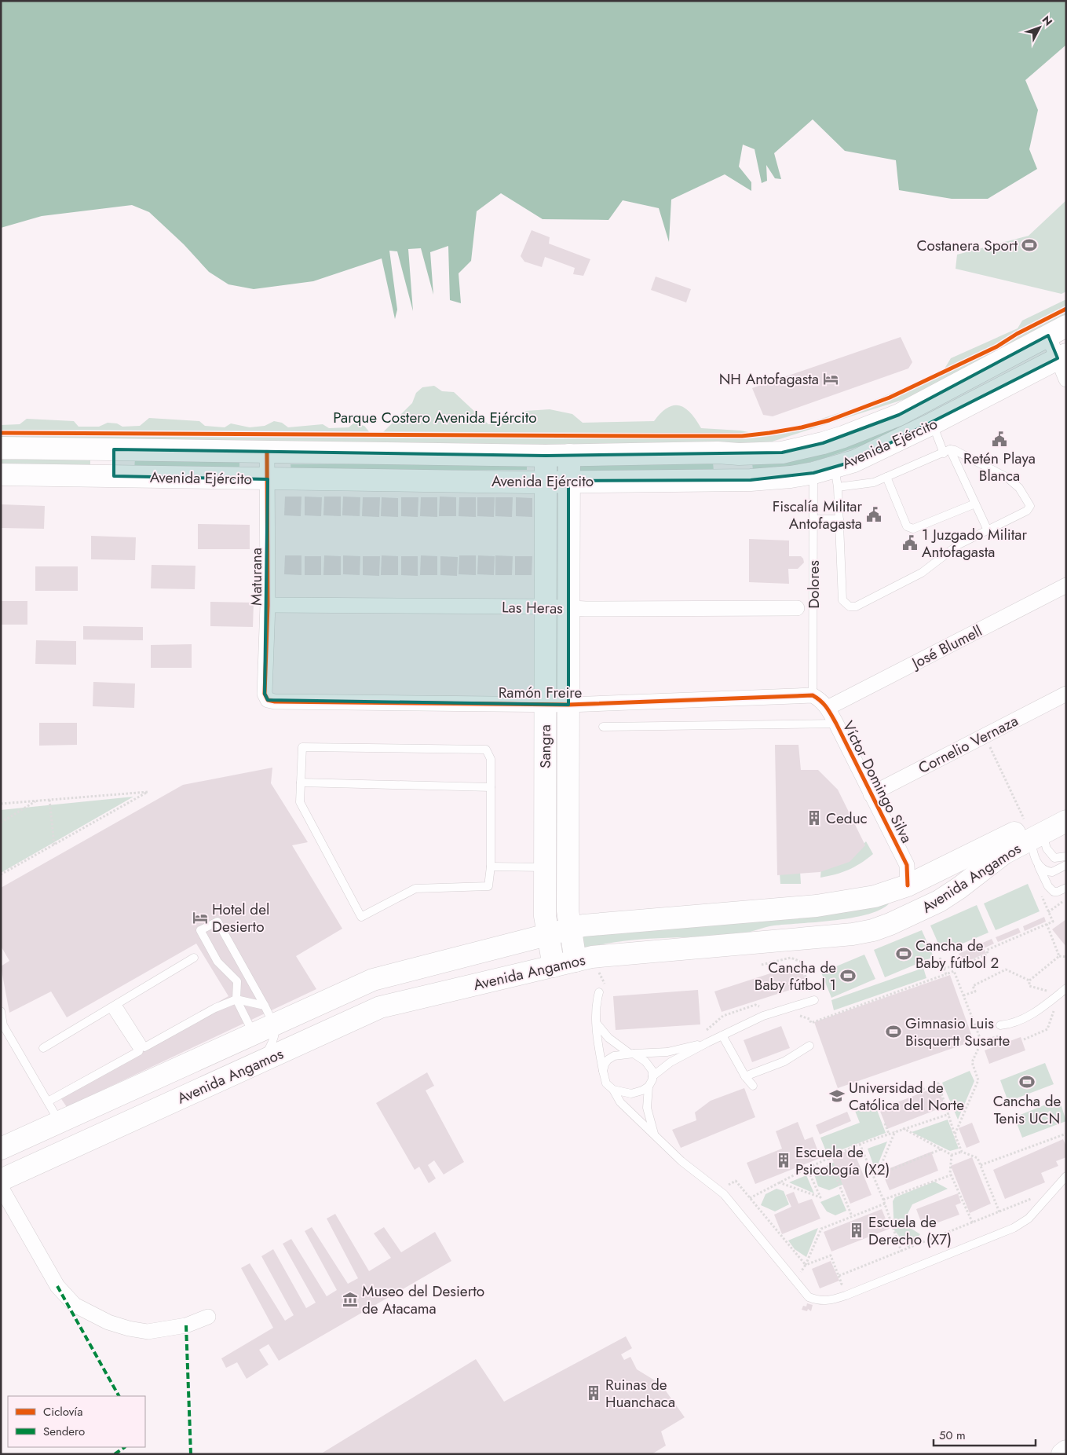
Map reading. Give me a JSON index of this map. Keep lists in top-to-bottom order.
{
  "streets": {
    "main road": ["Avenida Ejército", "Sangra", "Avenida Angamos"],
    "street": [
      "Maturana",
      "Las Heras",
      "José Blumell",
      "Ramón Freire",
      "Cornelio Vernaza",
      "Víctor Domingo Silva"
    ],
    "lane": ["Dolores"]
  },
  "crossings": [
    ["Avenida Ejército", "Maturana"],
    ["Avenida Ejército", "Dolores"],
    ["Avenida Ejército", "Sangra"],
    ["Maturana", "Las Heras"],
    ["Maturana", "Ramón Freire"],
    ["Dolores", "Ramón Freire"],
    ["Dolores", "Víctor Domingo Silva"],
    ["Las Heras", "Sangra"],
    ["José Blumell", "Víctor Domingo Silva"],
    ["Ramón Freire", "Sangra"],
    ["Ramón Freire", "Víctor Domingo Silva"],
    ["Cornelio Vernaza", "Víctor Domingo Silva"],
    ["Sangra", "Avenida Angamos"],
    ["Víctor Domingo Silva", "Avenida Angamos"]
  ],
  "parks": ["Parque Costero Avenida Ejército"],
  "places": {
    "sports": [
      "Costanera Sport",
      "Cancha de Baby fútbol 2",
      "Cancha de Baby fútbol 1",
      "Gimnasio Luis Bisquertt Susarte",
      "Cancha de Tenis UCN"
    ],
    "hotel": ["NH Antofagasta", "Hotel del Desierto"],
    "public building": ["Retén Playa Blanca", "Fiscalía Militar Antofagasta", "1 Juzgado Militar Antofagasta"],
    "building": [
      "Ceduc",
      "Escuela de Psicología (X2)",
      "Escuela de Derecho (X7)",
      "Ruinas de Huanchaca"
    ],
    "school or university": ["Universidad de Católica del Norte"],
    "museum": ["Museo del Desierto de Atacama"]
  },
  "legend": ["Ciclovía", "Sendero"],
  "scale_bar": "50 m",
  "north": "top right"
}
